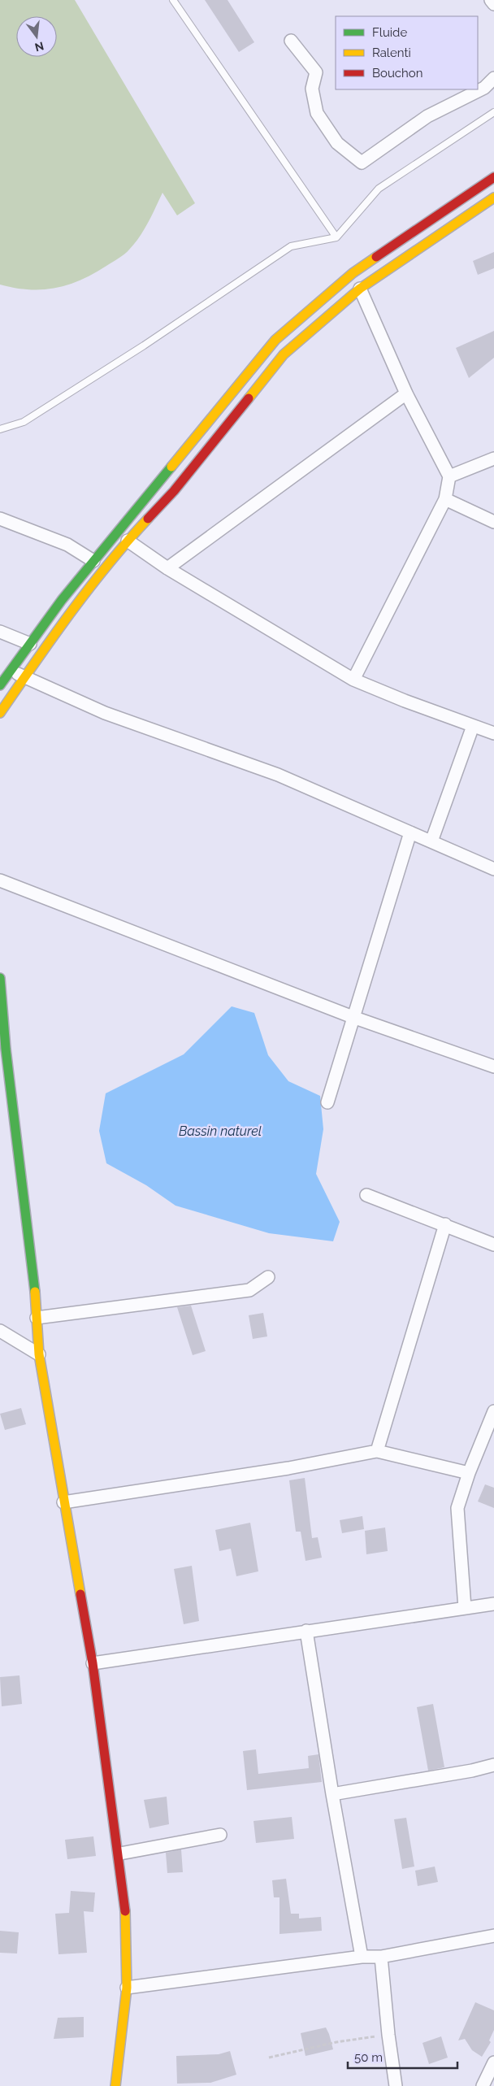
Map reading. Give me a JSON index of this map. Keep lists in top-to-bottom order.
{
  "water": ["Bassin naturel"],
  "legend": ["Fluide", "Ralenti", "Bouchon"],
  "scale_bar": "50 m",
  "north": "bottom"
}
